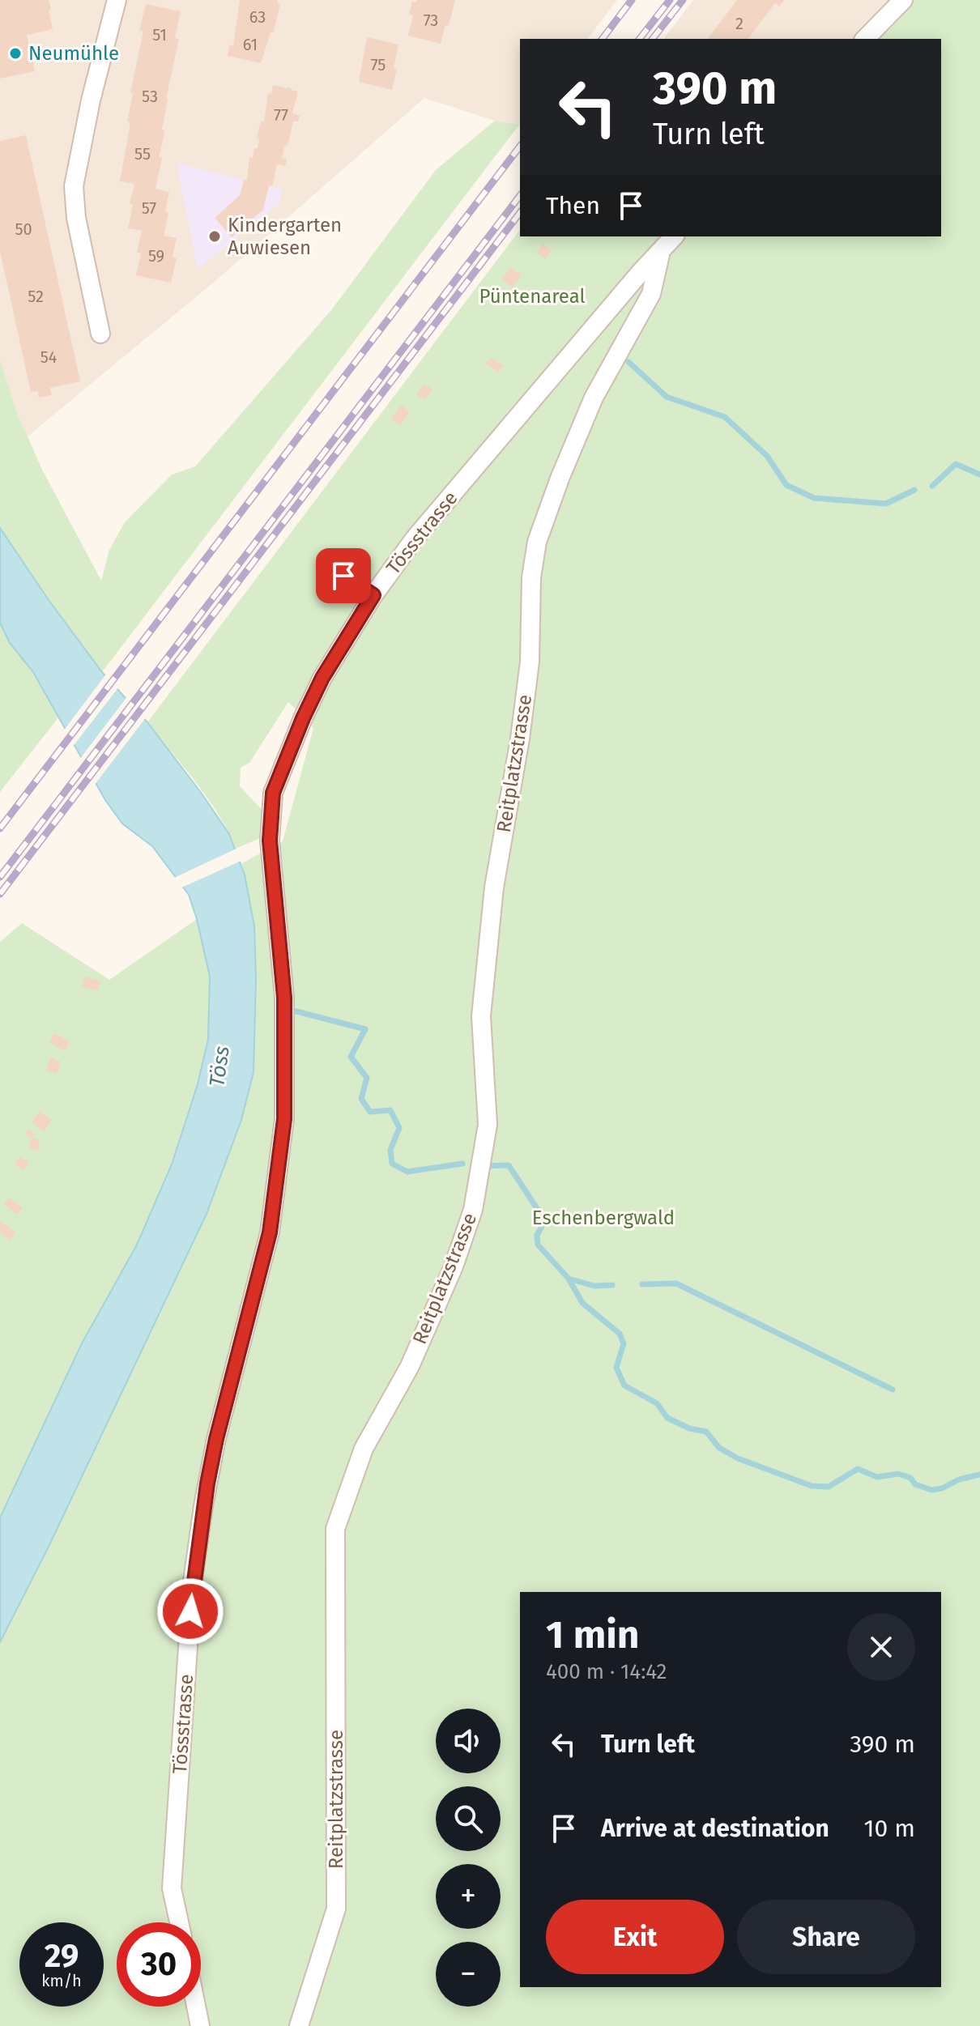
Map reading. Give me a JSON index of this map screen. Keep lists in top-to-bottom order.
{
  "streets": {
    "street": ["Tössstrasse", "Reitplatzstrasse"]
  },
  "crossings": [
    ["Tössstrasse", "Reitplatzstrasse"]
  ],
  "water": ["Töss"],
  "parks": ["Püntenareal", "Eschenbergwald"],
  "places": ["Neumühle", "Kindergarten Auwiesen"],
  "house_numbers": [
    "63",
    "73",
    "2",
    "51",
    "61",
    "75",
    "53",
    "77",
    "55",
    "57",
    "50",
    "59",
    "52",
    "54"
  ],
  "page": {
    "turn": ["390 m", "Turn left"],
    "then": "Then",
    "heading": ["1 min", "400 m · 14:42"],
    "list": [
      {
        "name": "Turn left",
        "value": "390 m"
      },
      {
        "name": "Arrive at destination",
        "value": "10 m"
      }
    ],
    "map_buttons": ["+", "−"],
    "buttons": ["Exit", "Share"],
    "speed": "29 km/h",
    "limit": "30"
  }
}
